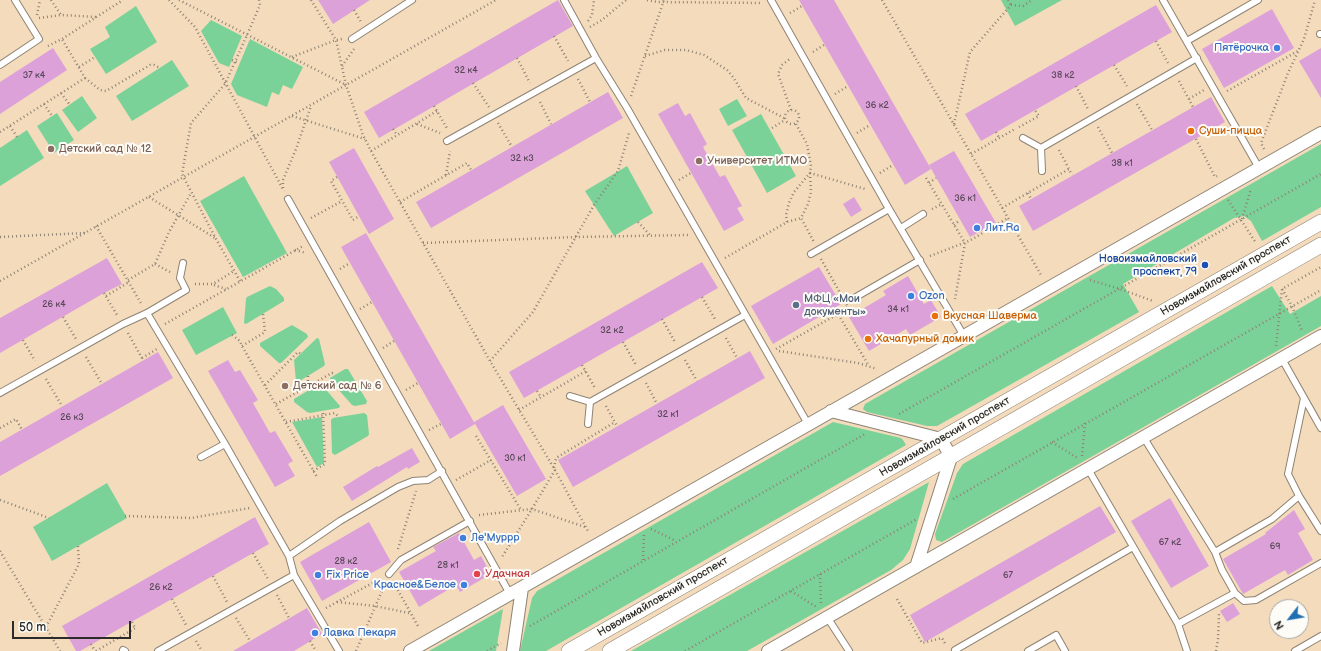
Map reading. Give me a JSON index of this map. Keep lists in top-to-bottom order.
{
  "streets": {
    "street": ["Новоизмайловский проспект"]
  },
  "places": [
    "Пятёрочка",
    "Суши-пицца",
    "Детский сад № 12",
    "Университет ИТМО",
    "Лит.Ra",
    "Новоизмайловский проспект, 79",
    "Ozon",
    "МФЦ «Мои документы»",
    "Вкусная Шаверма",
    "Хачапурный домик",
    "Детский сад № 6",
    "Ле'Муррр",
    "Удачная",
    "Fix Price",
    "Красное&Белое",
    "Лавка Пекаря"
  ],
  "house_numbers": [
    "32 к4",
    "37 к4",
    "38 к2",
    "36 к2",
    "32 к3",
    "38 к1",
    "36 к1",
    "26 к4",
    "34 к1",
    "32 к2",
    "32 к1",
    "26 к3",
    "30 к1",
    "67 к2",
    "69",
    "28 к2",
    "28 к1",
    "67",
    "26 к2"
  ],
  "scale_bar": "50 m",
  "north": "bottom left"
}
